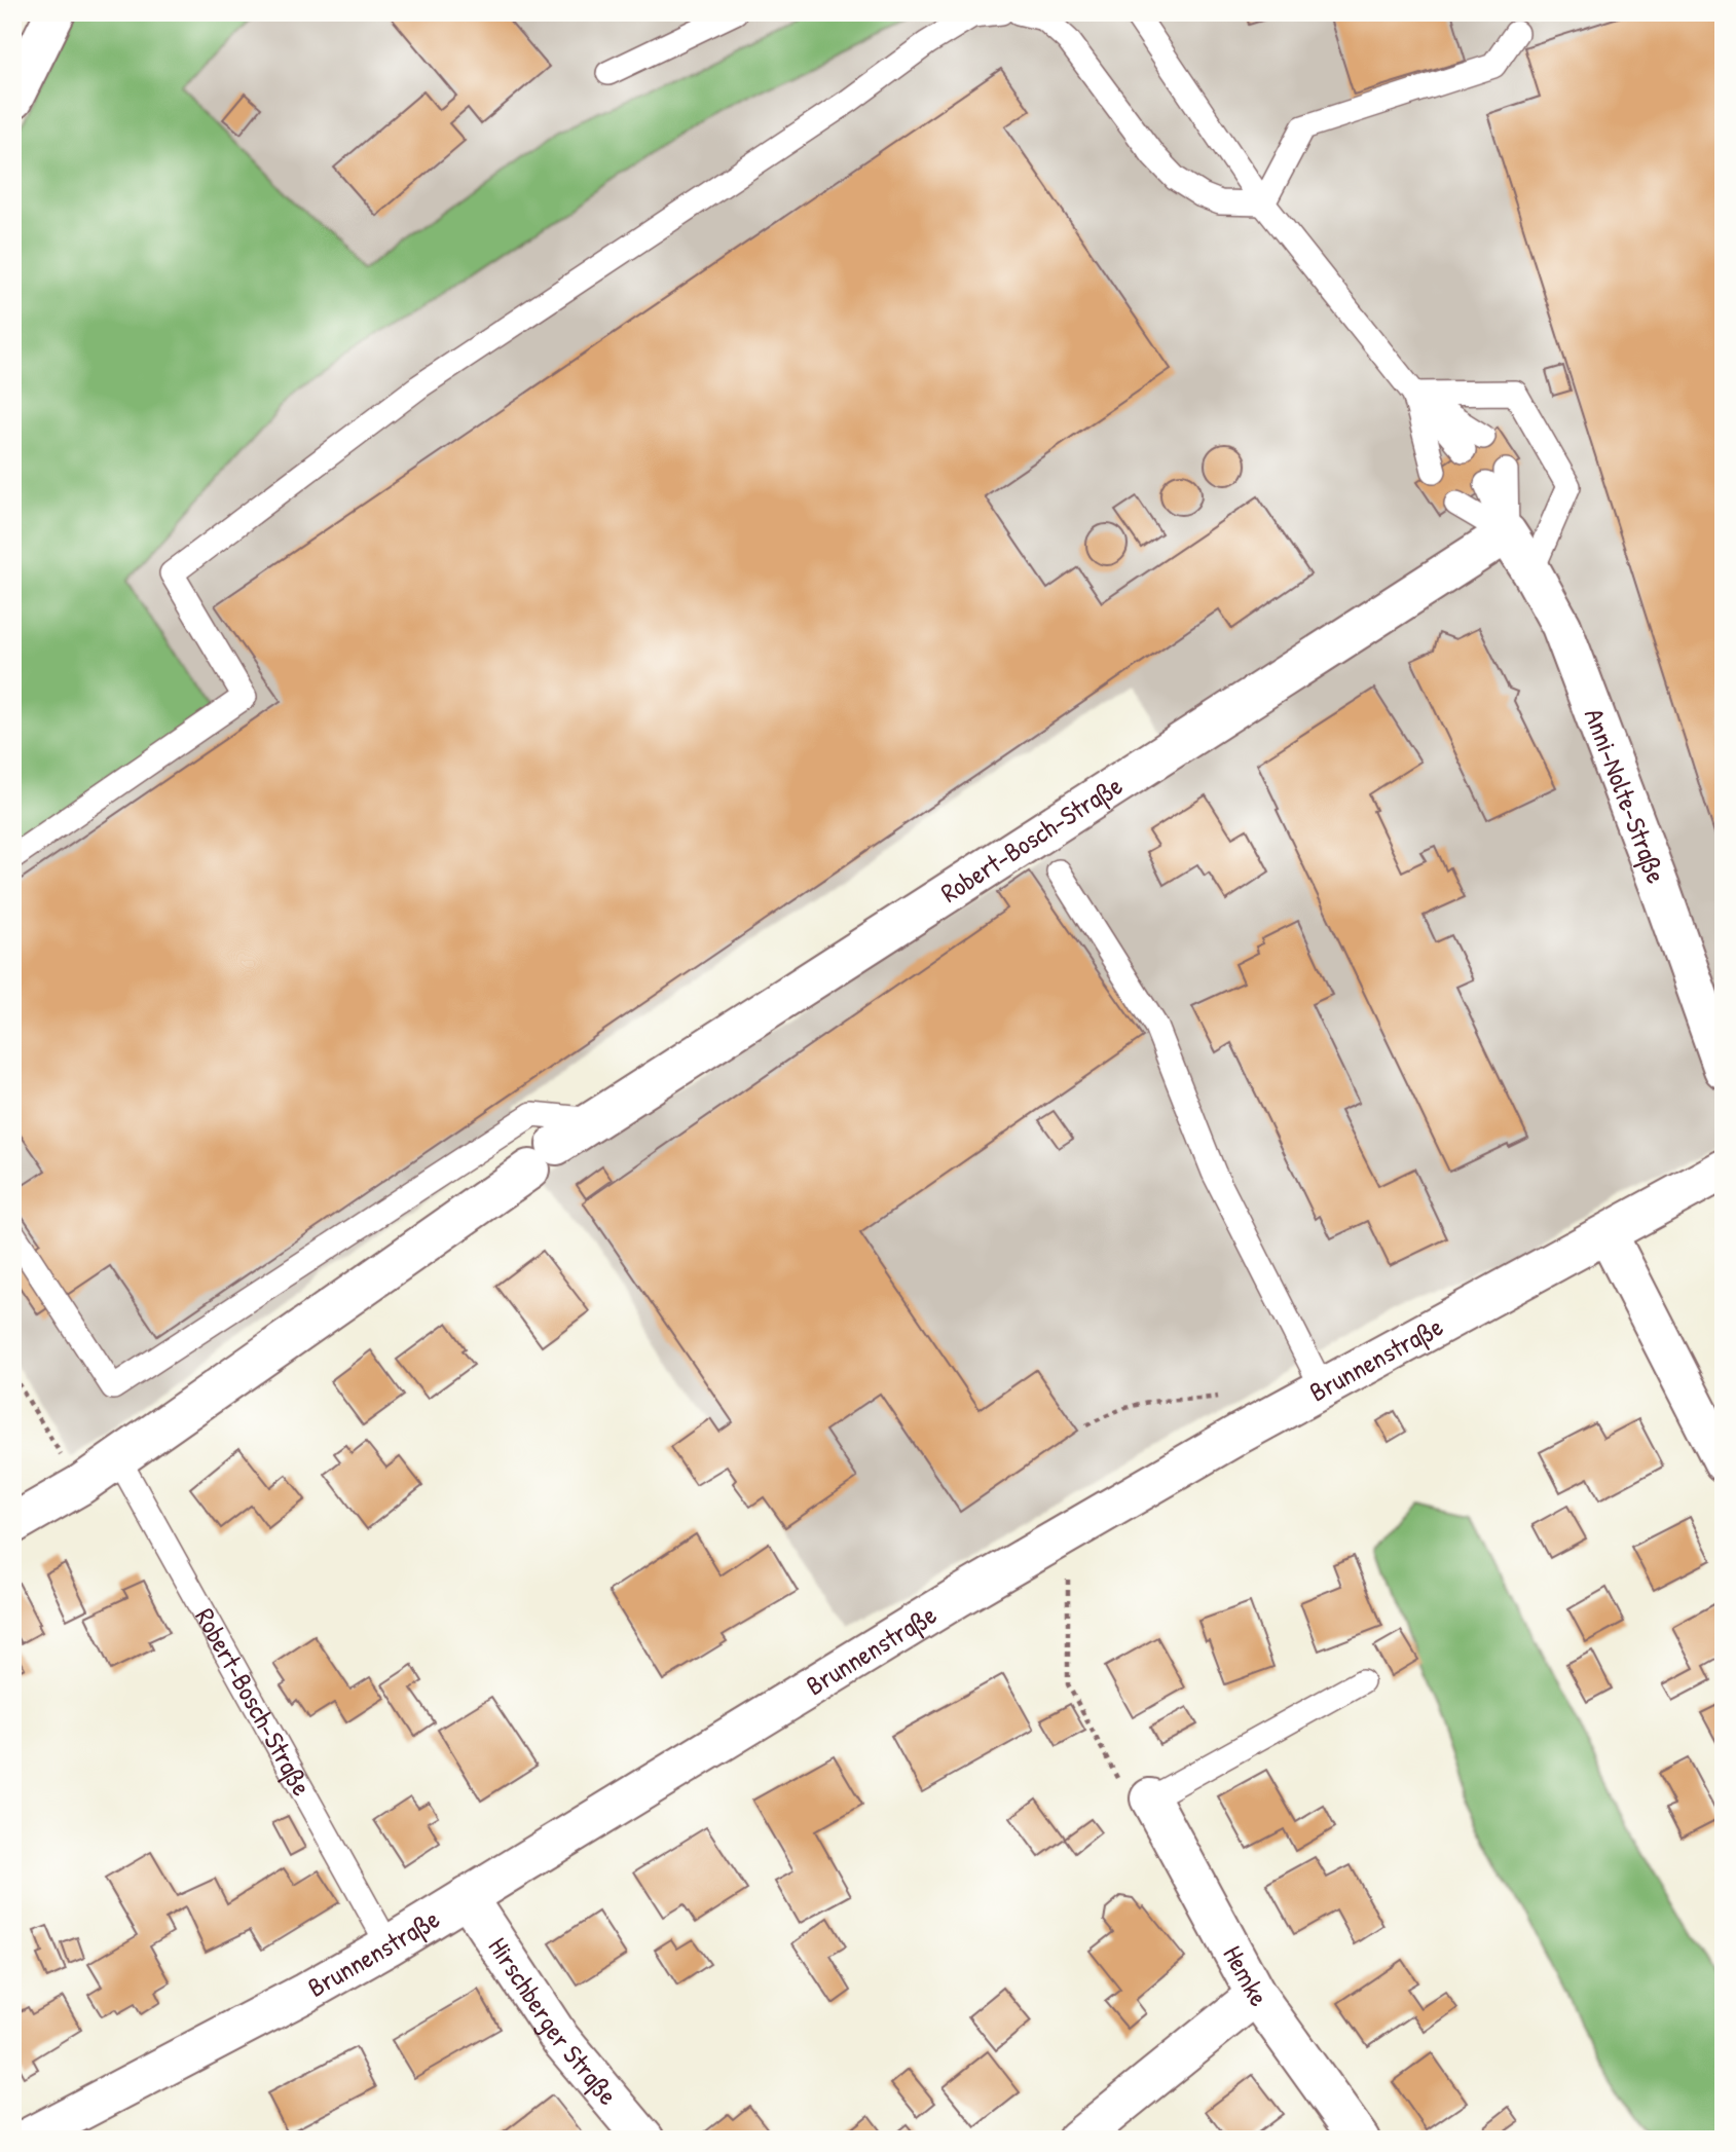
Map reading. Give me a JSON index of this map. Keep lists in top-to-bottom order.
{
  "streets": {
    "street": [
      "Anni-Nolte-Straße",
      "Robert-Bosch-Straße",
      "Brunnenstraße",
      "Hemke",
      "Hirschberger Straße"
    ]
  },
  "crossings": [
    ["Anni-Nolte-Straße", "Robert-Bosch-Straße"],
    ["Robert-Bosch-Straße", "Brunnenstraße"],
    ["Brunnenstraße", "Hirschberger Straße"]
  ]
}
